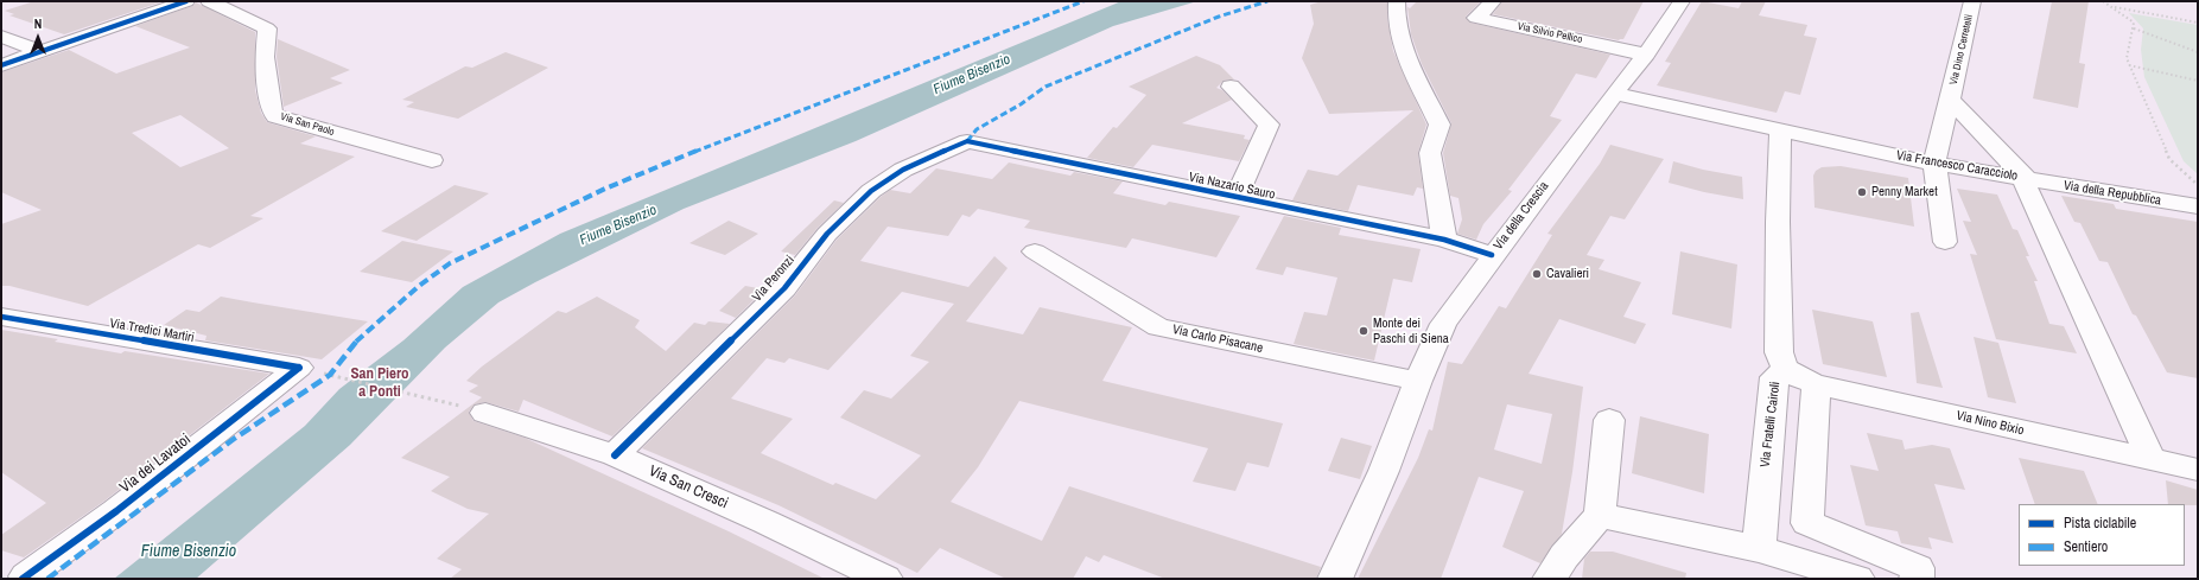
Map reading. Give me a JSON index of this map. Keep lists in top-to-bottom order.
{
  "streets": {
    "street": [
      "Via Silvio Pellico",
      "Via Dino Cerretelli",
      "Via San Paolo",
      "Via Francesco Caracciolo",
      "Via Nazario Sauro",
      "Via della Repubblica",
      "Via della Crescia",
      "Via Peronzi",
      "Via Tredici Martiri",
      "Via Carlo Pisacane",
      "Via Nino Bixio",
      "Via Fratelli Cairoli",
      "Via dei Lavatoi",
      "Via San Cresci"
    ]
  },
  "crossings": [
    ["Via Silvio Pellico", "Via della Crescia"],
    ["Via Dino Cerretelli", "Via Francesco Caracciolo"],
    ["Via Dino Cerretelli", "Via della Repubblica"],
    ["Via Francesco Caracciolo", "Via della Repubblica"],
    ["Via Francesco Caracciolo", "Via della Crescia"],
    ["Via Francesco Caracciolo", "Via Nino Bixio"],
    ["Via Francesco Caracciolo", "Via Fratelli Cairoli"],
    ["Via Nazario Sauro", "Via della Crescia"],
    ["Via Nazario Sauro", "Via Peronzi"],
    ["Via della Crescia", "Via Carlo Pisacane"],
    ["Via Peronzi", "Via San Cresci"],
    ["Via Tredici Martiri", "Via dei Lavatoi"],
    ["Via Nino Bixio", "Via Fratelli Cairoli"]
  ],
  "districts": ["San Piero a Ponti"],
  "water": ["Fiume Bisenzio"],
  "places": ["Penny Market", "Cavalieri", "Monte dei Paschi di Siena"],
  "legend": ["Pista ciclabile", "Sentiero"],
  "north": "top"
}
